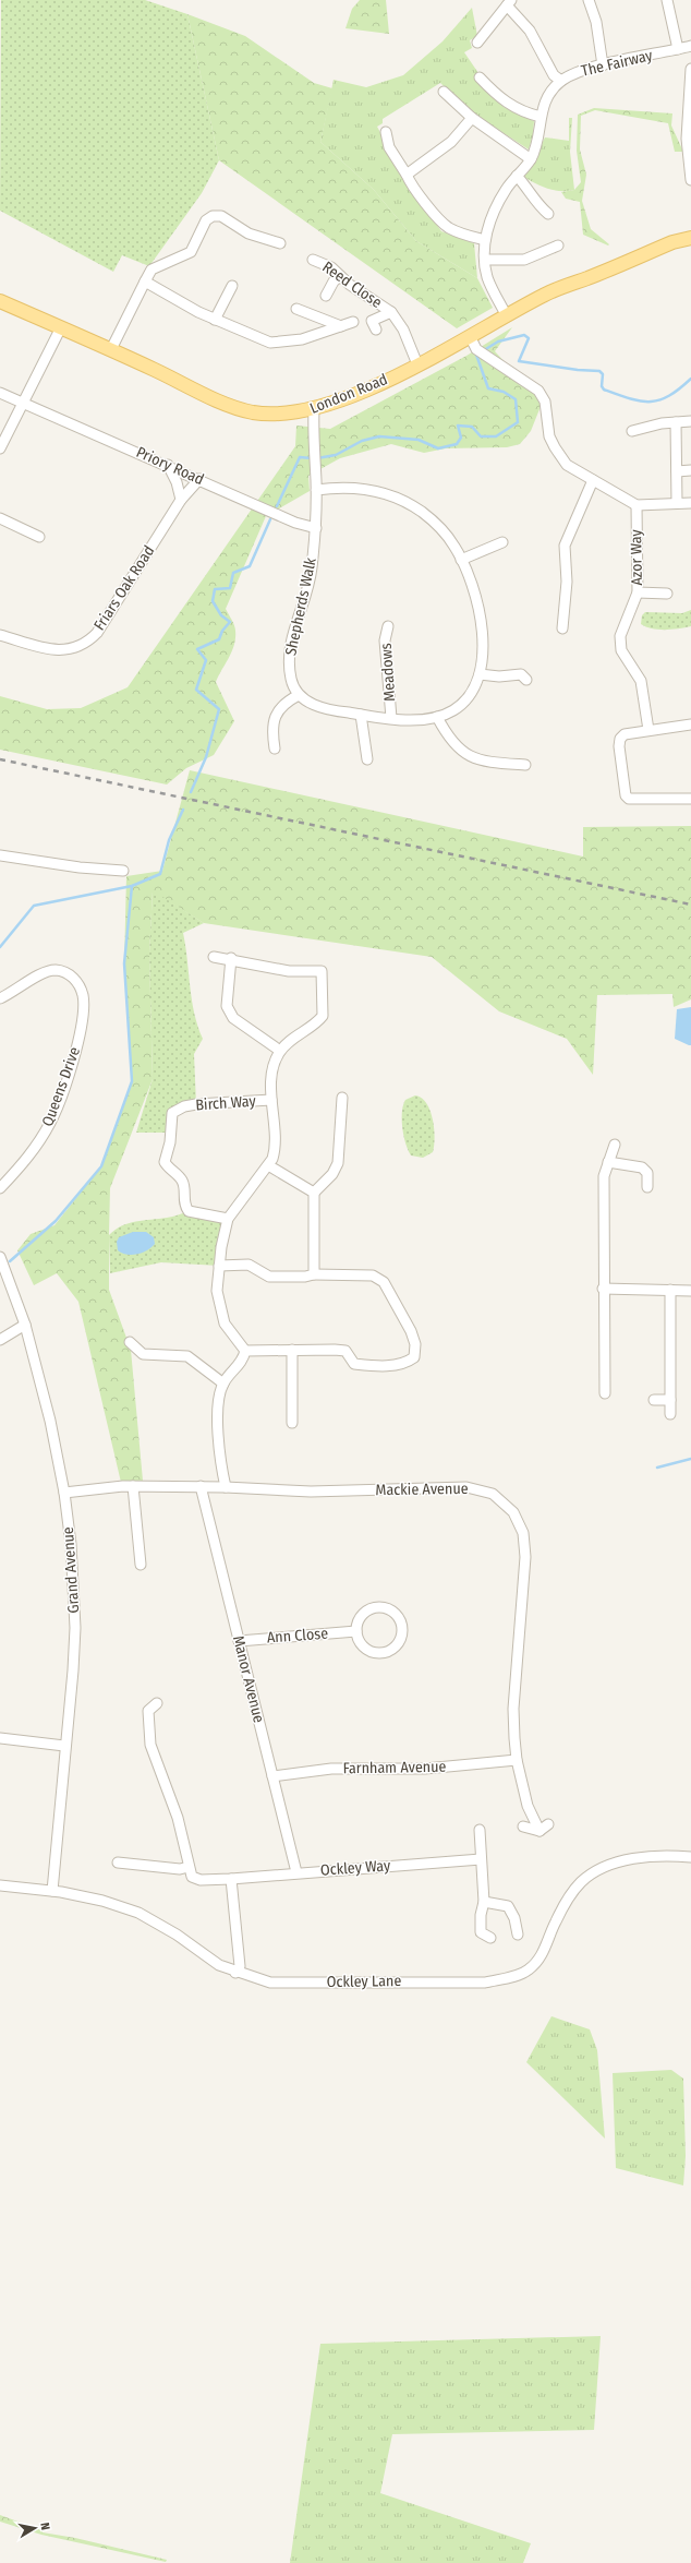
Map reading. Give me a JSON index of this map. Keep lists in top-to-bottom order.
{
  "streets": {
    "main road": ["London Road"],
    "street": [
      "The Fairway",
      "Reed Close",
      "Priory Road",
      "Azor Way",
      "Friars Oak Road",
      "Shepherds Walk",
      "Meadows",
      "Queens Drive",
      "Birch Way",
      "Mackie Avenue",
      "Grand Avenue",
      "Ann Close",
      "Manor Avenue",
      "Farnham Avenue",
      "Ockley Way",
      "Ockley Lane"
    ]
  },
  "crossings": [
    ["The Fairway", "London Road"],
    ["Reed Close", "London Road"],
    ["London Road", "Shepherds Walk"],
    ["Priory Road", "Friars Oak Road"],
    ["Priory Road", "Shepherds Walk"],
    ["Mackie Avenue", "Grand Avenue"],
    ["Mackie Avenue", "Manor Avenue"],
    ["Mackie Avenue", "Farnham Avenue"],
    ["Grand Avenue", "Ockley Lane"],
    ["Ann Close", "Manor Avenue"],
    ["Manor Avenue", "Farnham Avenue"],
    ["Manor Avenue", "Ockley Way"]
  ],
  "north": "right"
}
